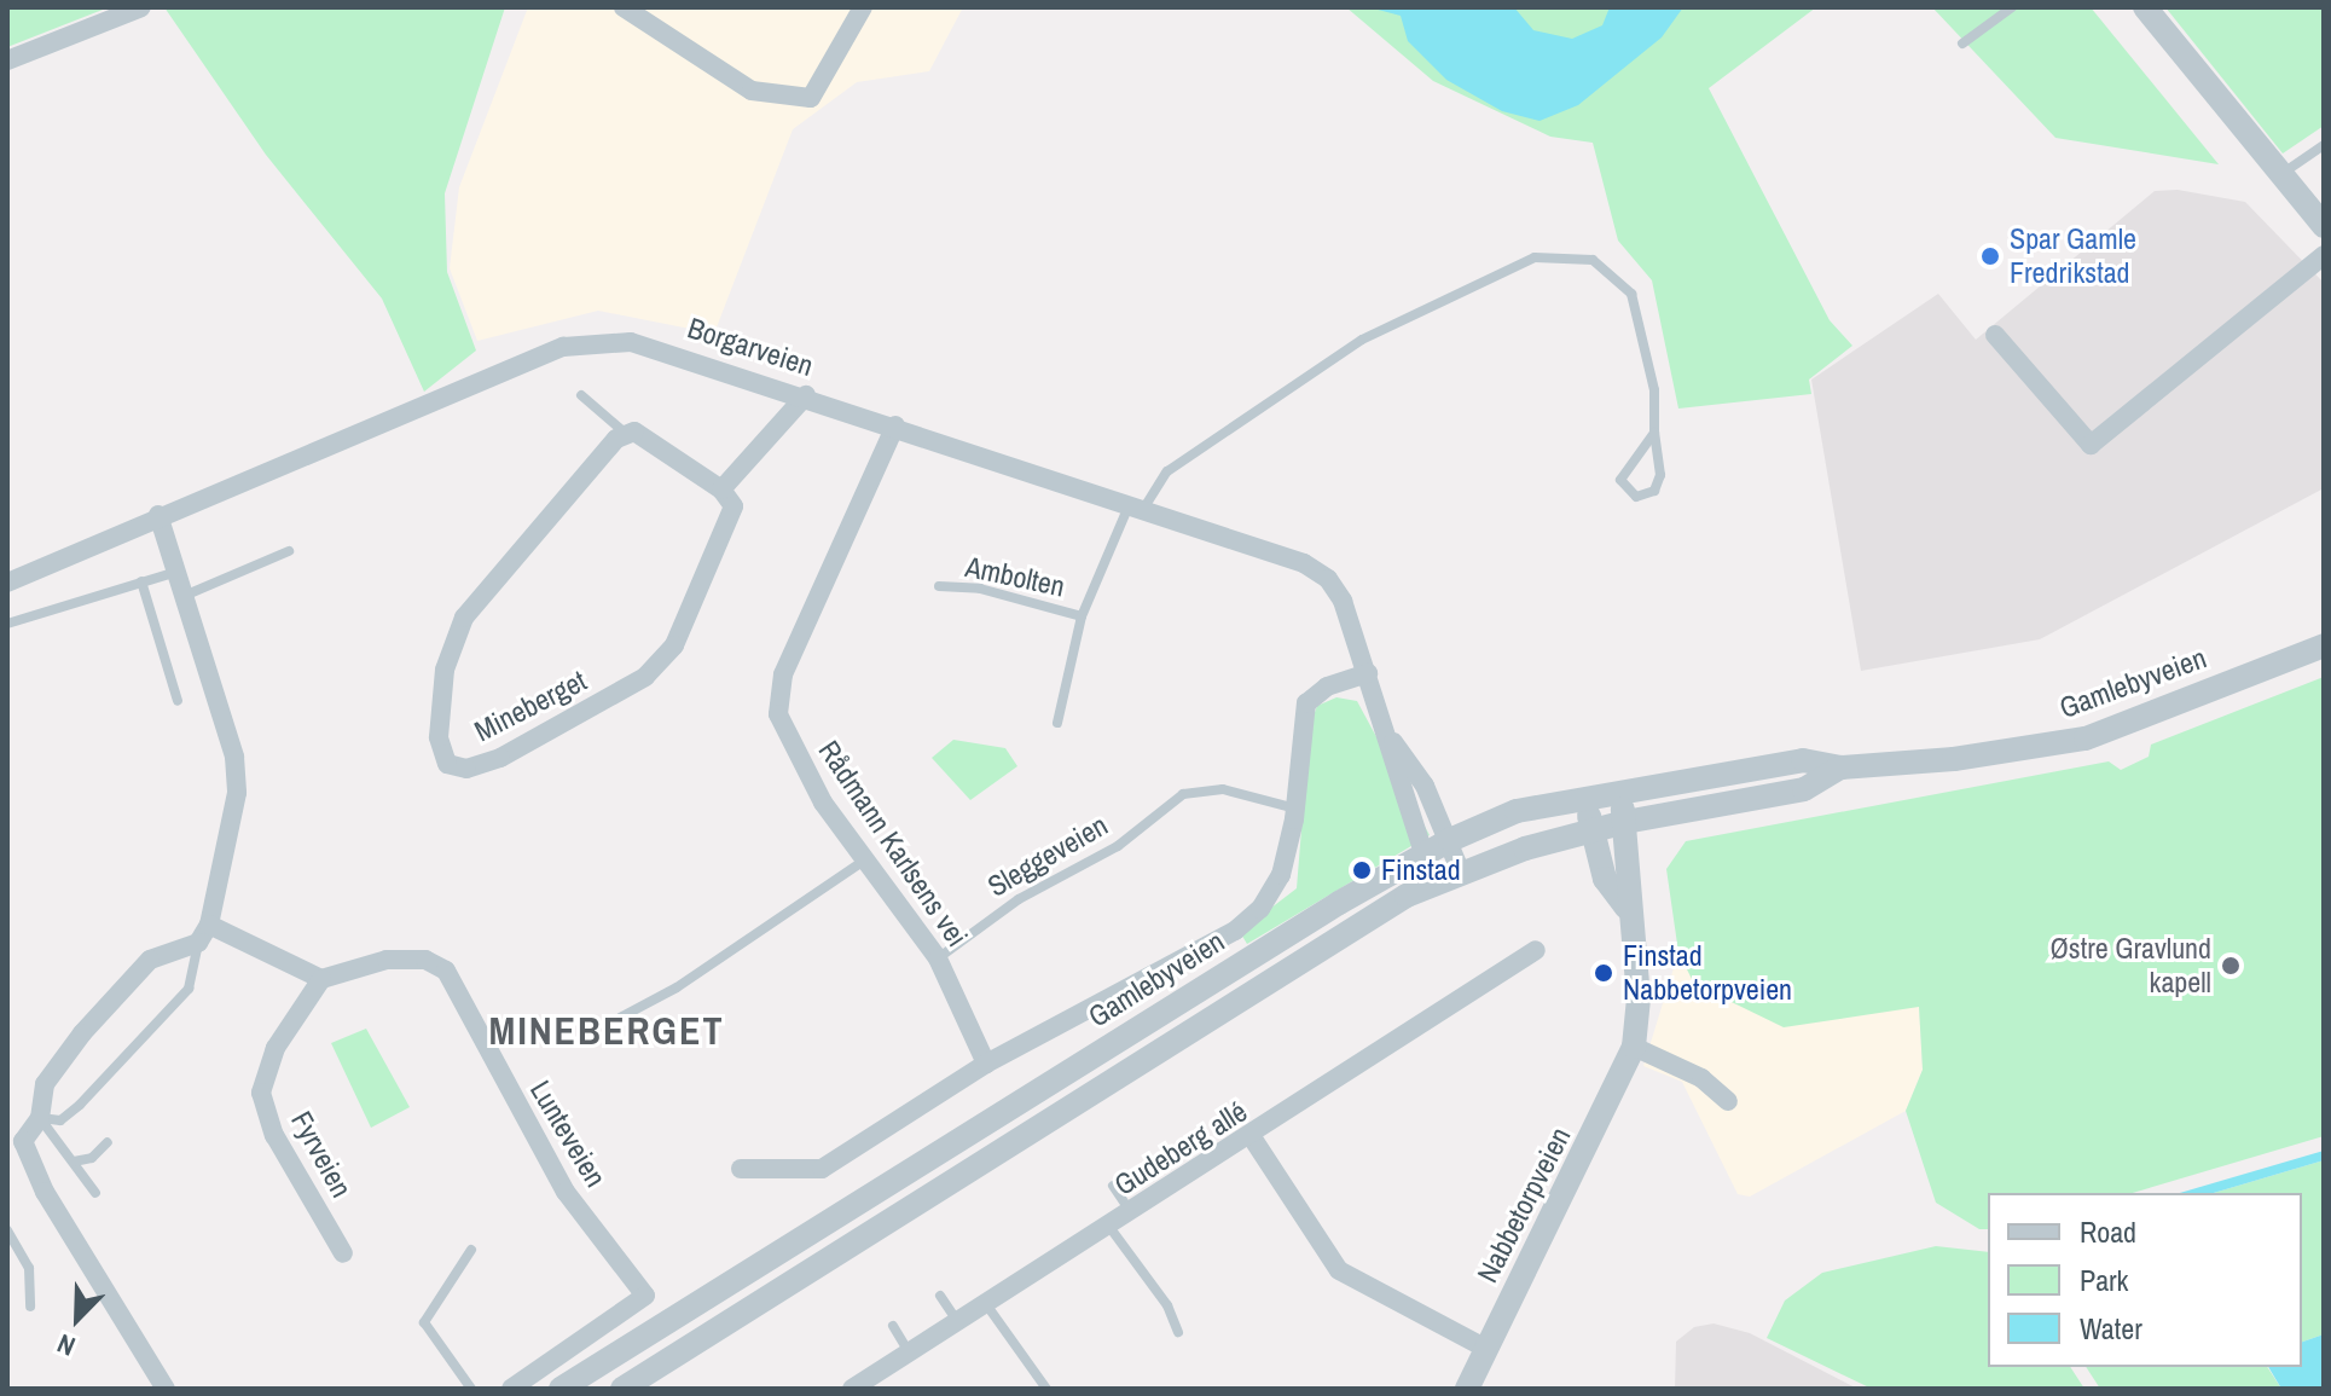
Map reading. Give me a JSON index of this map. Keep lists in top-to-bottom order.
{
  "streets": {
    "street": [
      "Borgarveien",
      "Gamlebyveien",
      "Mineberget",
      "Rådmann Karlsens vei",
      "Lunteveien",
      "Gudeberg allé",
      "Fyrveien",
      "Nabbetorpveien"
    ],
    "lane": ["Ambolten", "Sleggeveien"]
  },
  "crossings": [
    ["Borgarveien", "Ambolten"],
    ["Borgarveien", "Gamlebyveien"],
    ["Borgarveien", "Rådmann Karlsens vei"],
    ["Gamlebyveien", "Nabbetorpveien"],
    ["Rådmann Karlsens vei", "Sleggeveien"],
    ["Lunteveien", "Fyrveien"]
  ],
  "districts": ["MINEBERGET"],
  "places": [
    "Spar Gamle Fredrikstad",
    "Finstad",
    "Østre Gravlund kapell",
    "Finstad Nabbetorpveien"
  ],
  "legend": ["Road", "Park", "Water"],
  "north": "bottom left"
}
